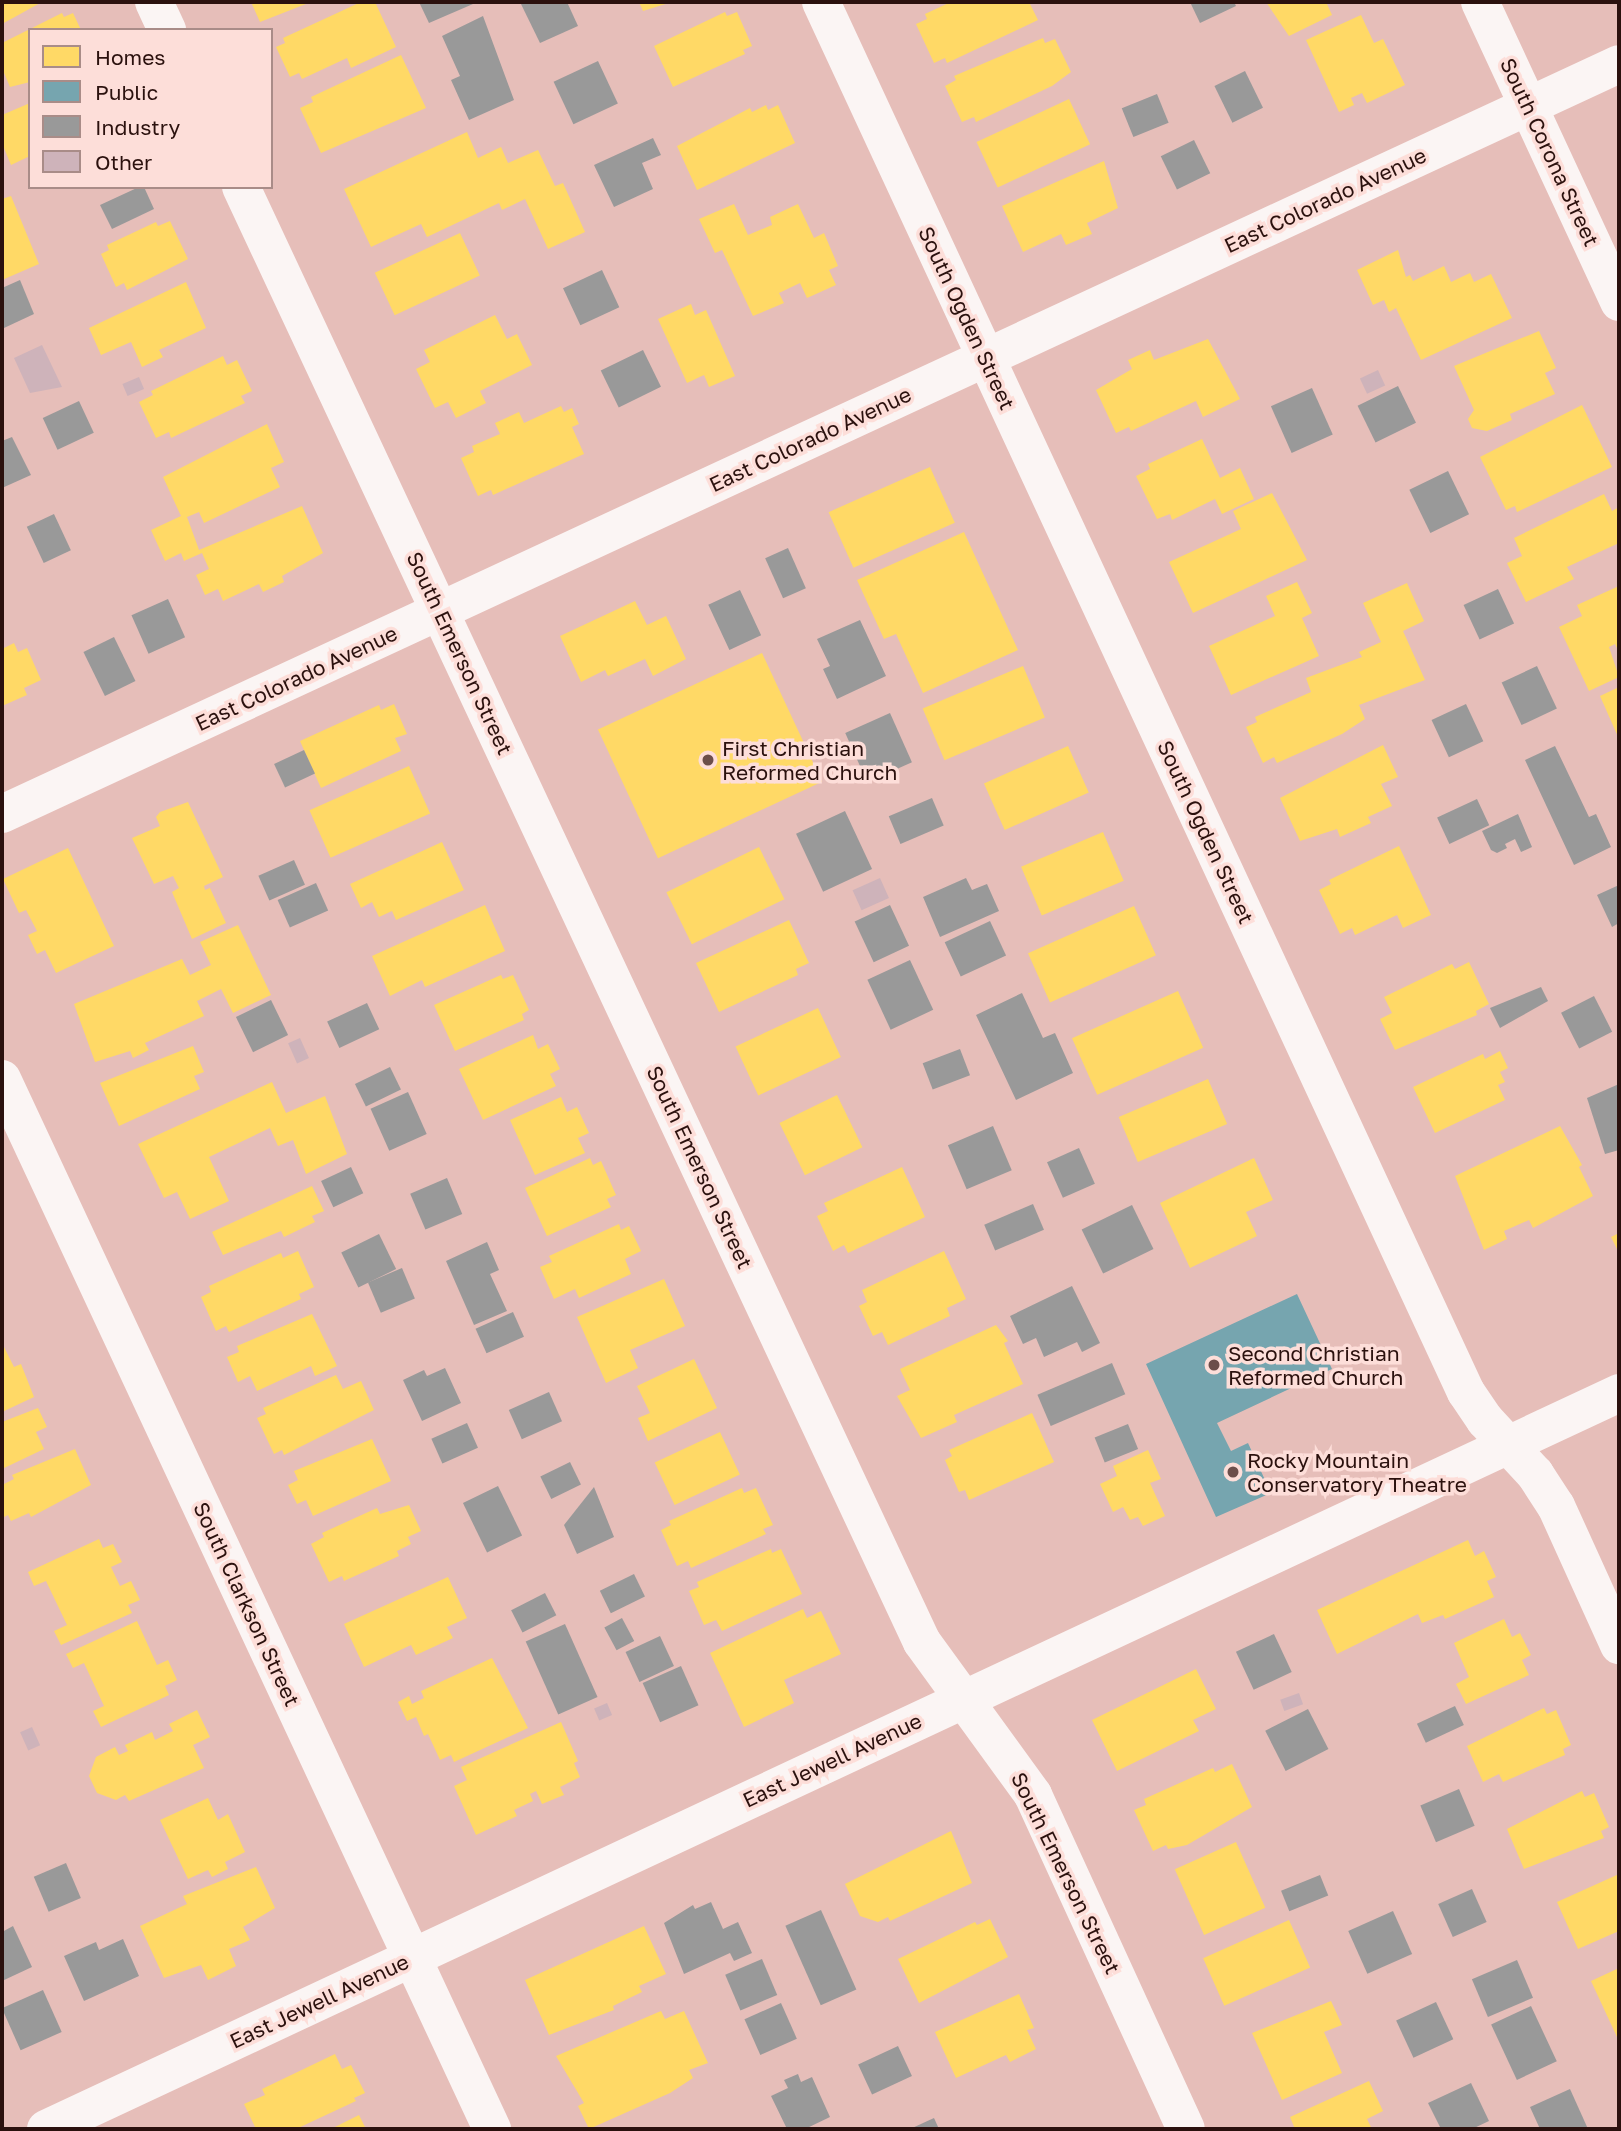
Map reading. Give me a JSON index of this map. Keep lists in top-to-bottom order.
{
  "streets": {
    "street": [
      "South Corona Street",
      "East Colorado Avenue",
      "South Ogden Street",
      "South Emerson Street",
      "South Clarkson Street",
      "East Jewell Avenue"
    ]
  },
  "crossings": [
    ["South Corona Street", "East Colorado Avenue"],
    ["East Colorado Avenue", "South Ogden Street"],
    ["East Colorado Avenue", "South Emerson Street"],
    ["South Ogden Street", "East Jewell Avenue"],
    ["South Emerson Street", "East Jewell Avenue"],
    ["South Clarkson Street", "East Jewell Avenue"]
  ],
  "places": ["First Christian Reformed Church", "Second Christian Reformed Church", "Rocky Mountain Conservatory Theatre"],
  "legend": [
    "Homes",
    "Public",
    "Industry",
    "Other"
  ]
}
